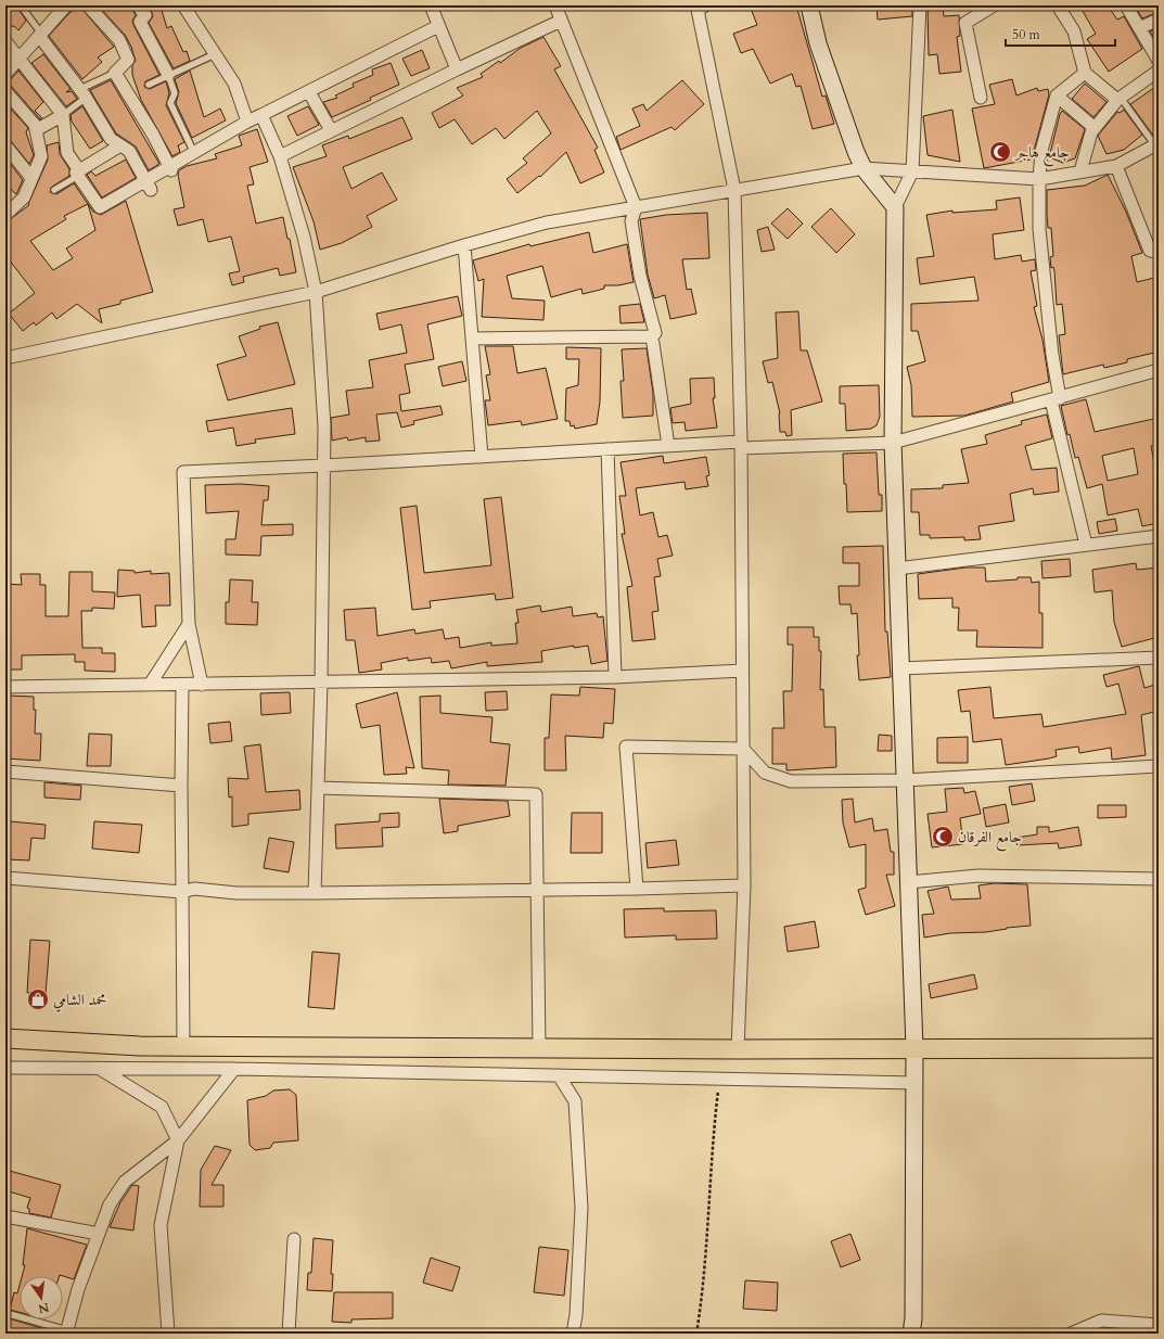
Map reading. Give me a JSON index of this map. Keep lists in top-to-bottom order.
{
  "places": {
    "mosque": ["جامع هاجر", "جامع الفرقان"],
    "shop": ["محمد الشامي"]
  },
  "scale_bar": "50 m",
  "north": "bottom"
}
